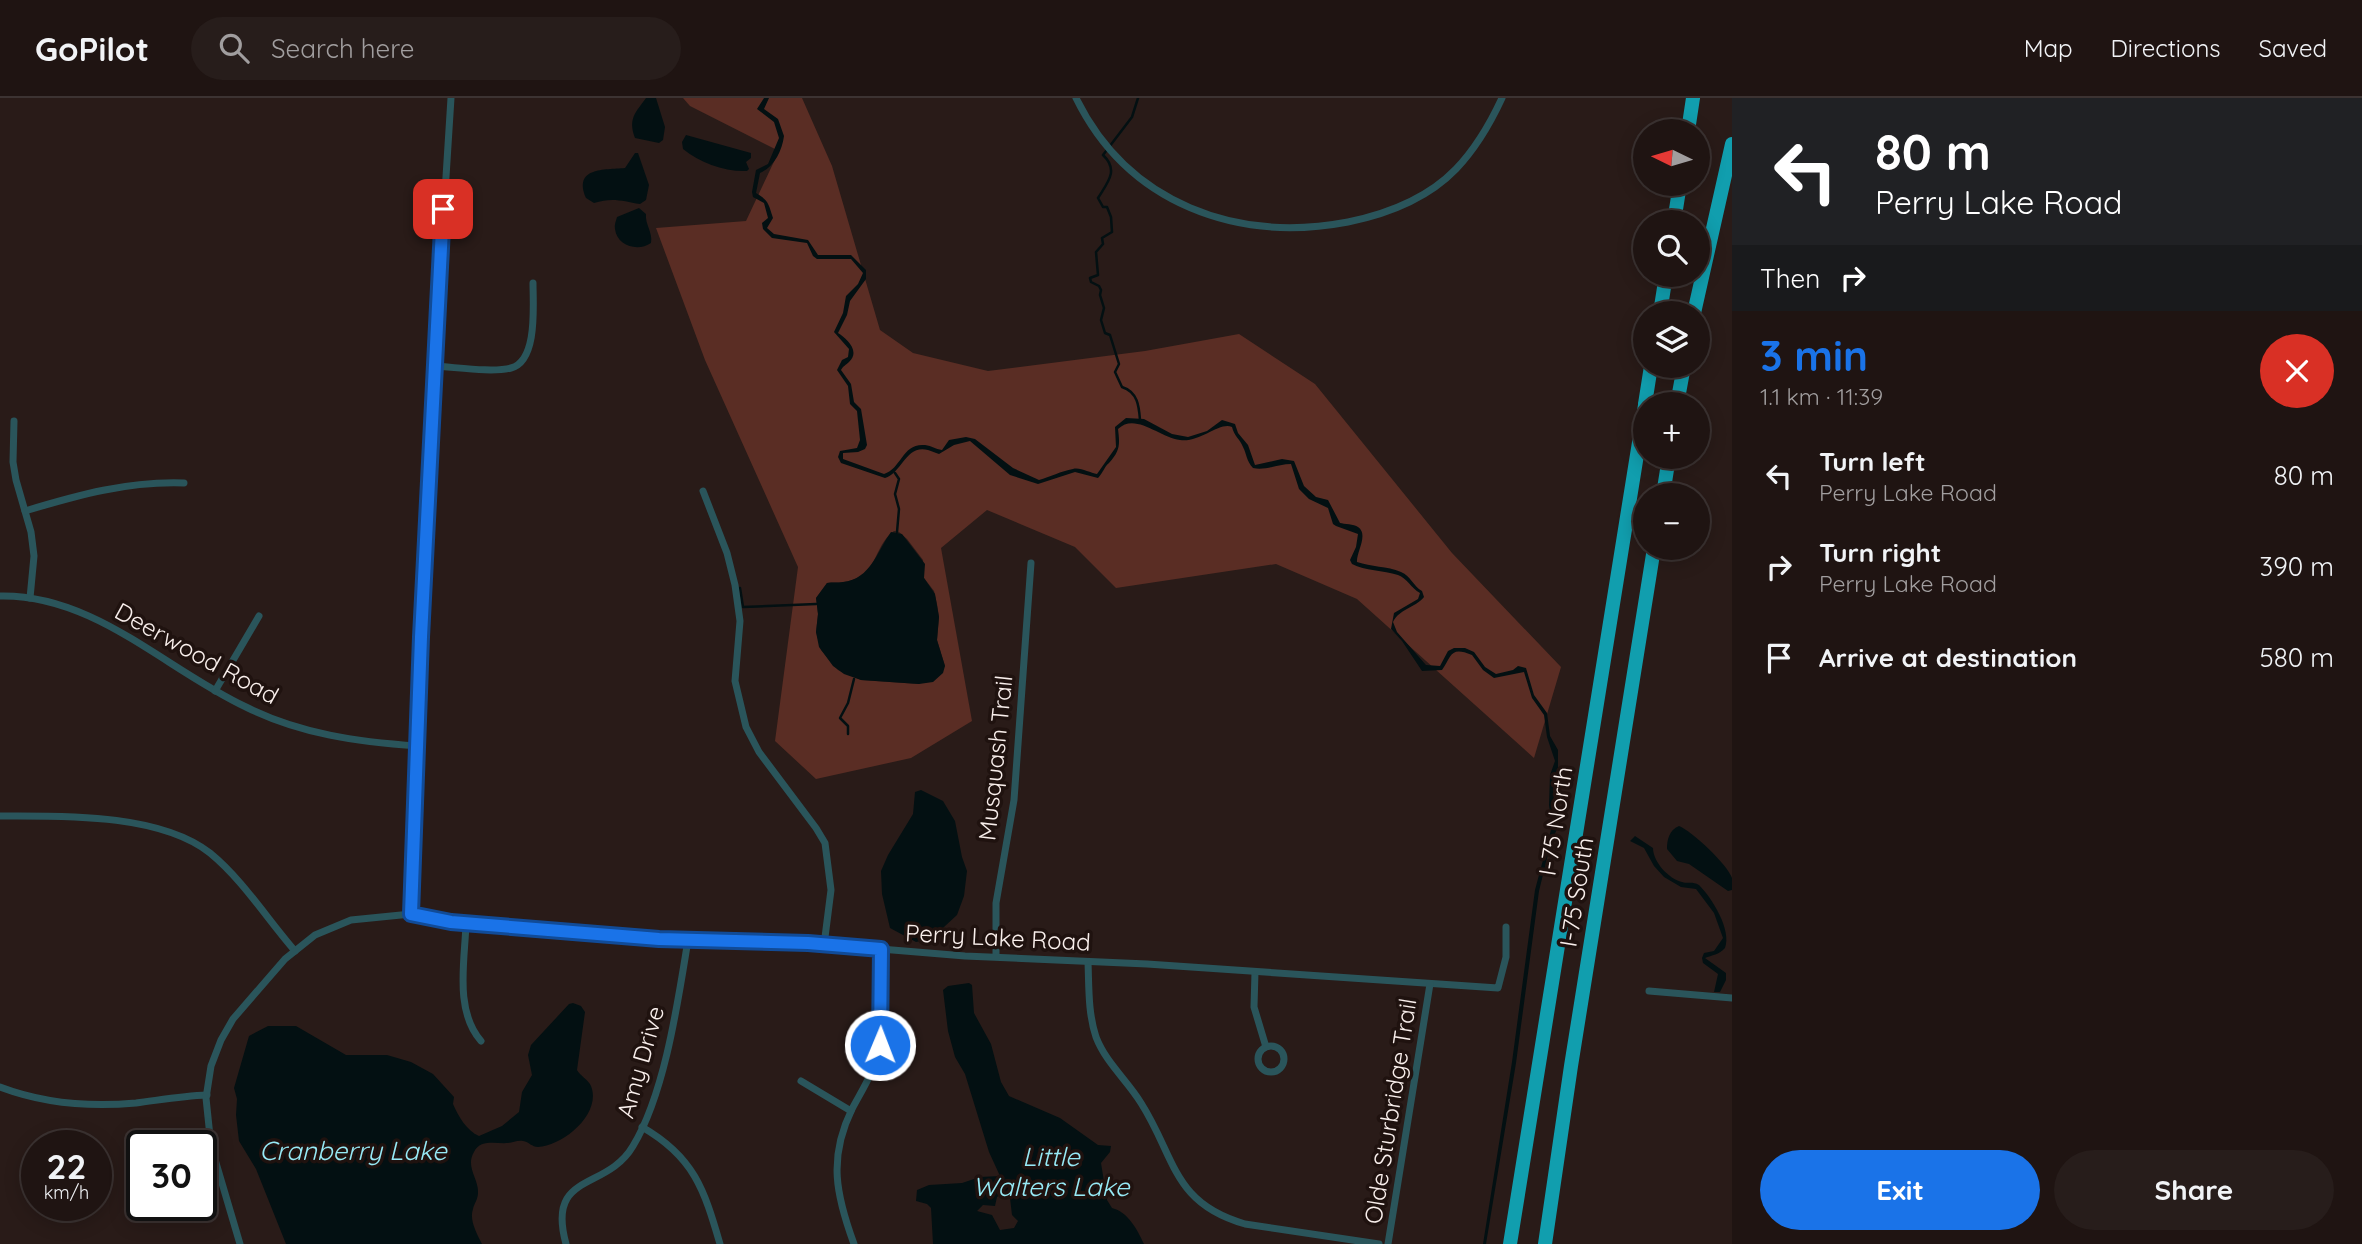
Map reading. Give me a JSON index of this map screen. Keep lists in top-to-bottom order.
{
  "streets": {
    "highway": ["I-75 North", "I-75 South"],
    "street": [
      "Deerwood Road",
      "Musquash Trail",
      "Perry Lake Road",
      "Amy Drive",
      "Olde Sturbridge Trail"
    ]
  },
  "crossings": [
    ["Musquash Trail", "Perry Lake Road"],
    ["Perry Lake Road", "Amy Drive"],
    ["Perry Lake Road", "Olde Sturbridge Trail"]
  ],
  "water": ["Cranberry Lake", "Little Walters Lake"],
  "north": "left",
  "page": {
    "header": "GoPilot",
    "search": "Search here",
    "nav": ["Map", "Directions", "Saved"],
    "turn": ["80 m", "Perry Lake Road"],
    "map_buttons": ["+", "−"],
    "then": "Then",
    "heading": ["3 min", "1.1 km · 11:39"],
    "list": [
      {
        "name": "Turn left",
        "note": "Perry Lake Road",
        "value": "80 m"
      },
      {
        "name": "Turn right",
        "note": "Perry Lake Road",
        "value": "390 m"
      },
      {
        "name": "Arrive at destination",
        "value": "580 m"
      }
    ],
    "speed": "22 km/h",
    "limit": "30",
    "buttons": ["Exit", "Share"]
  }
}
